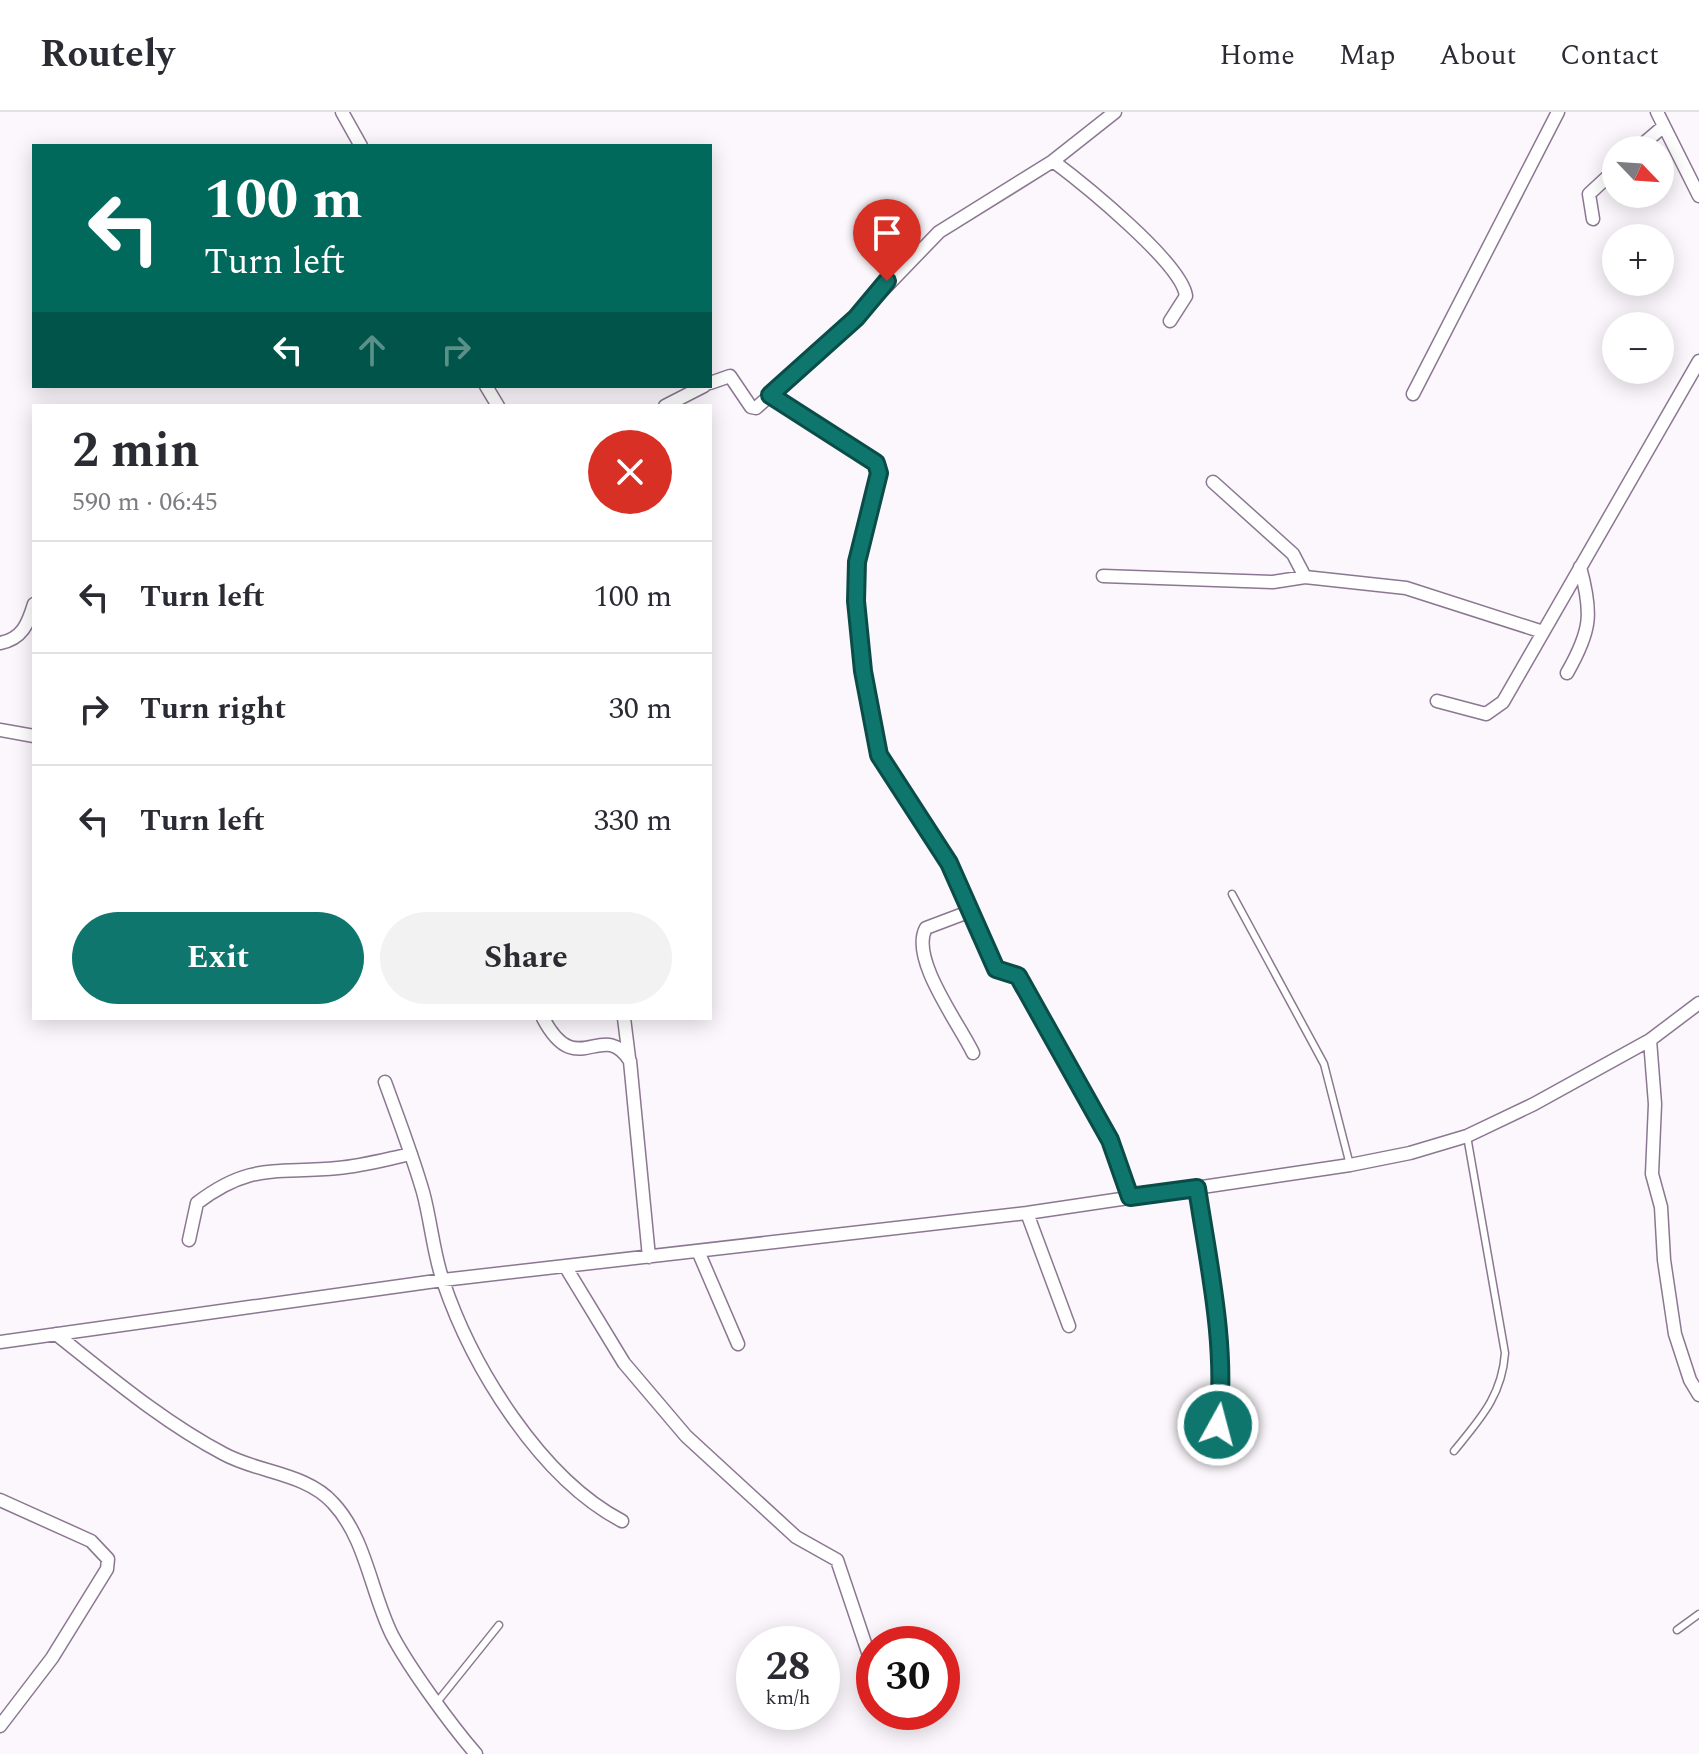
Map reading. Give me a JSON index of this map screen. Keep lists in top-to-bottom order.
{
  "north": "bottom right",
  "page": {
    "header": "Routely",
    "nav": [
      "Home",
      "Map",
      "About",
      "Contact"
    ],
    "map_buttons": ["+", "−"],
    "turn": ["100 m", "Turn left"],
    "heading": ["2 min", "590 m · 06:45"],
    "list": [
      {
        "name": "Turn left",
        "value": "100 m"
      },
      {
        "name": "Turn right",
        "value": "30 m"
      },
      {
        "name": "Turn left",
        "value": "330 m"
      }
    ],
    "buttons": ["Exit", "Share"],
    "speed": "28 km/h",
    "limit": "30"
  }
}
